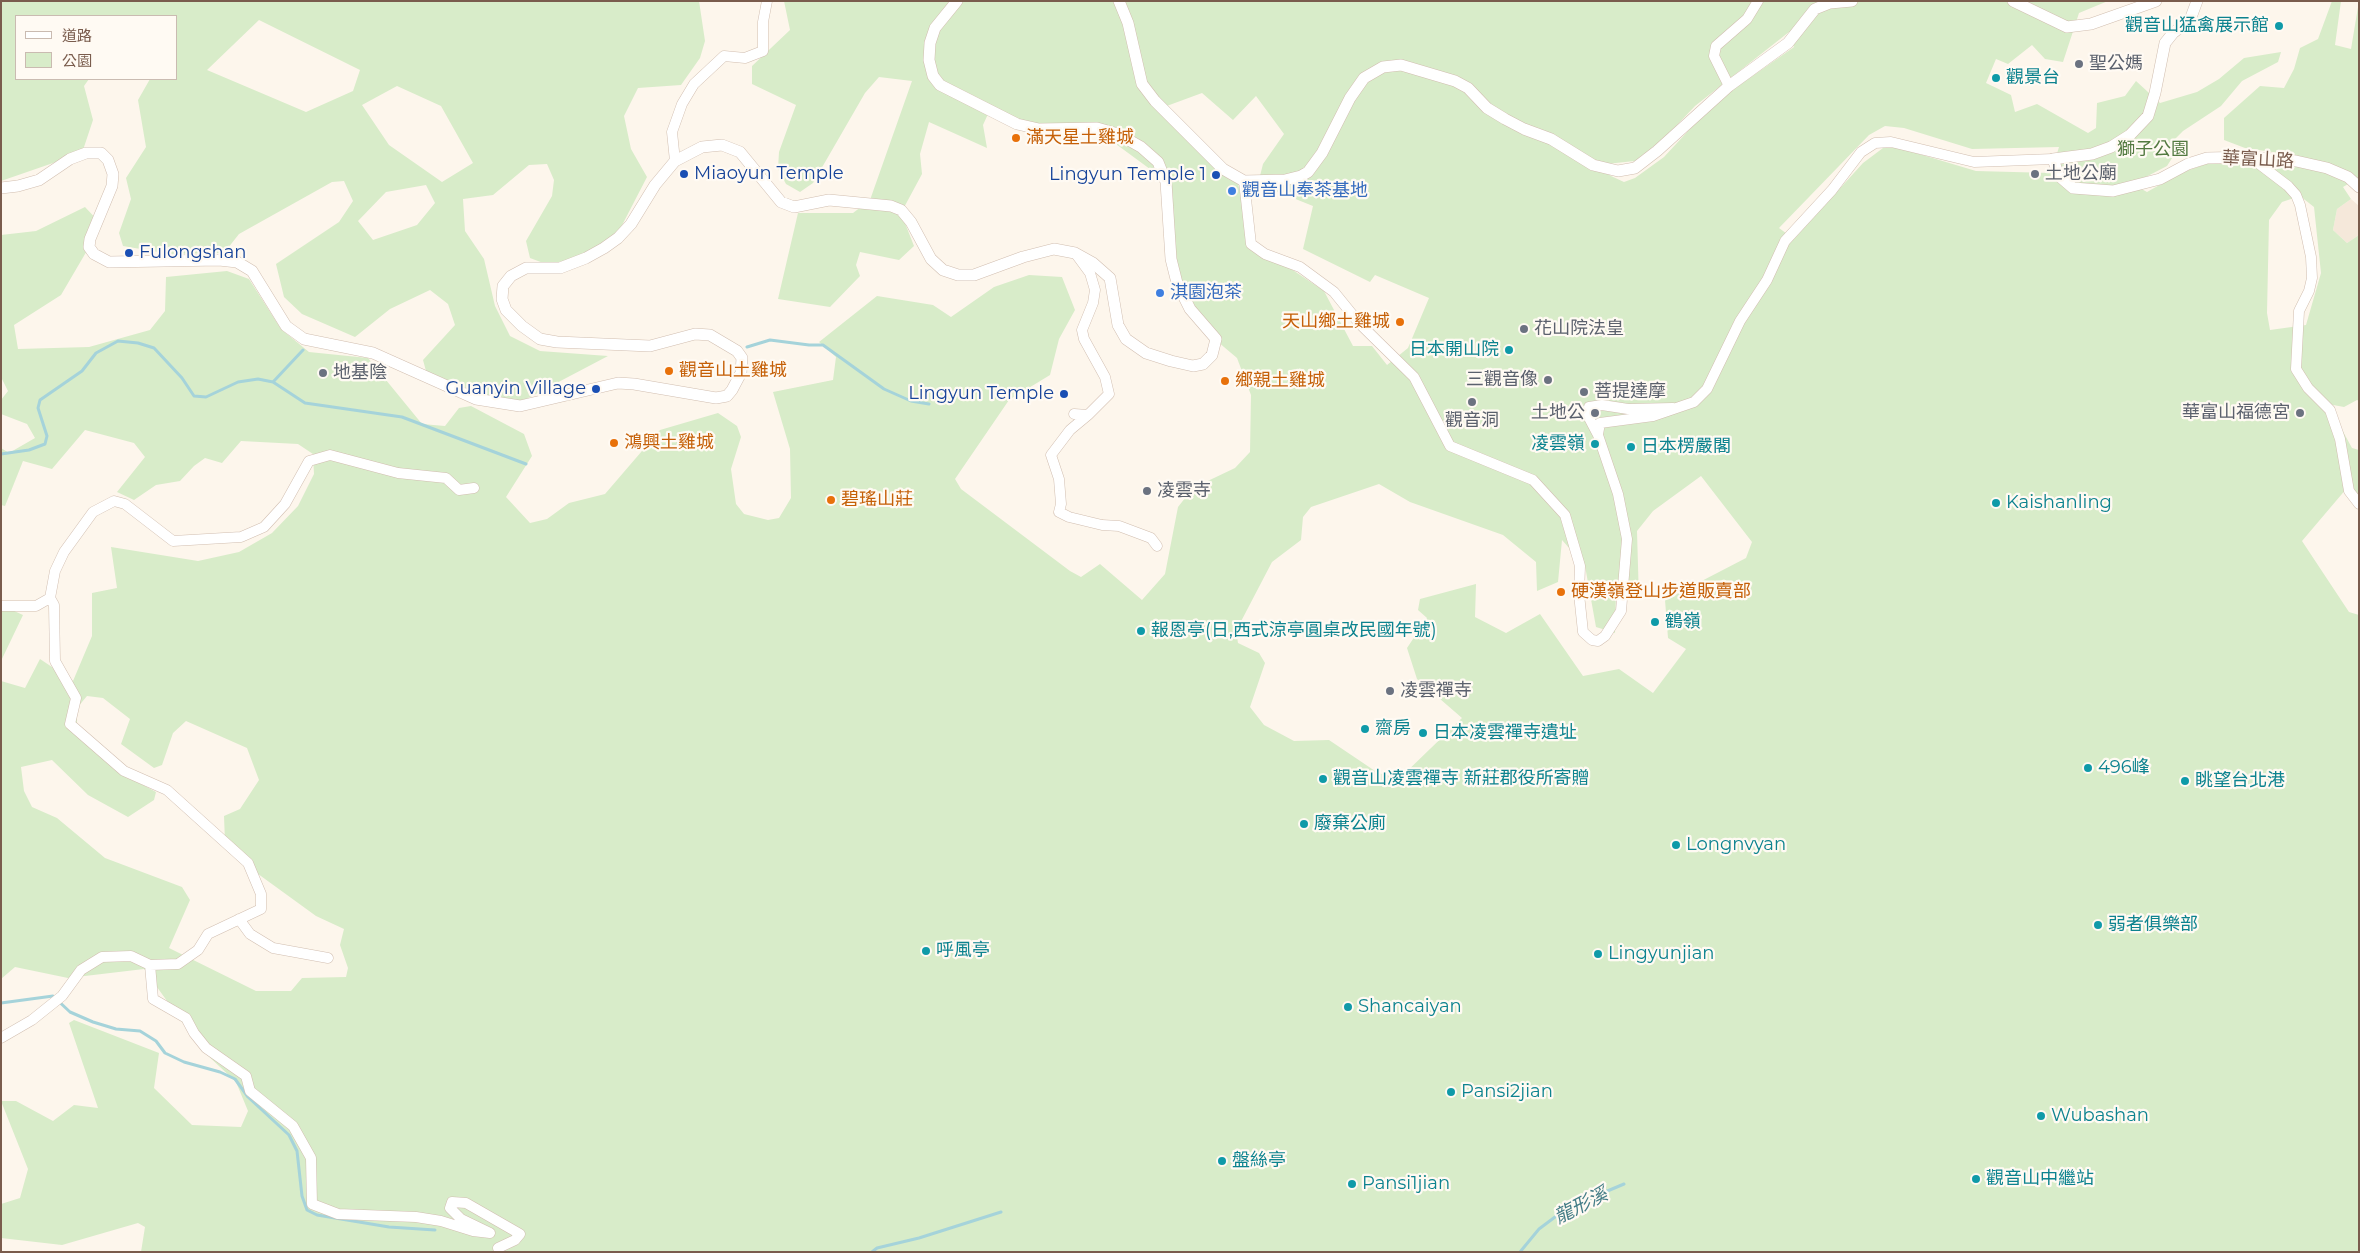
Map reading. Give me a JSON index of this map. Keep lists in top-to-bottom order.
{
  "streets": {
    "street": ["華富山路"]
  },
  "water": ["龍形溪"],
  "parks": ["獅子公園"],
  "places": [
    "觀音山猛禽展示館",
    "聖公媽",
    "觀景台",
    "滿天星土雞城",
    "Miaoyun Temple",
    "土地公廟",
    "Lingyun Temple 1",
    "觀音山奉茶基地",
    "Fulongshan",
    "淇園泡茶",
    "天山鄉土雞城",
    "花山院法皇",
    "日本開山院",
    "觀音山土雞城",
    "地基陰",
    "三觀音像",
    "鄉親土雞城",
    "Guanyin Village",
    "菩提達摩",
    "Lingyun Temple",
    "觀音洞",
    "土地公",
    "華富山福德宮",
    "鴻興土雞城",
    "凌雲嶺",
    "日本楞嚴閣",
    "凌雲寺",
    "碧瑤山莊",
    "Kaishanling",
    "硬漢嶺登山步道販賣部",
    "鶴嶺",
    "報恩亭(日,西式涼亭圓桌改民國年號)",
    "凌雲禪寺",
    "齋房",
    "日本凌雲禪寺遺址",
    "496峰",
    "觀音山凌雲禪寺 新莊郡役所寄贈",
    "眺望台北港",
    "廢棄公廁",
    "Longnvyan",
    "弱者俱樂部",
    "呼風亭",
    "Lingyunjian",
    "Shancaiyan",
    "Pansi2jian",
    "Wubashan",
    "盤絲亭",
    "觀音山中繼站",
    "Pansi1jian"
  ],
  "legend": ["道路", "公園"]
}
